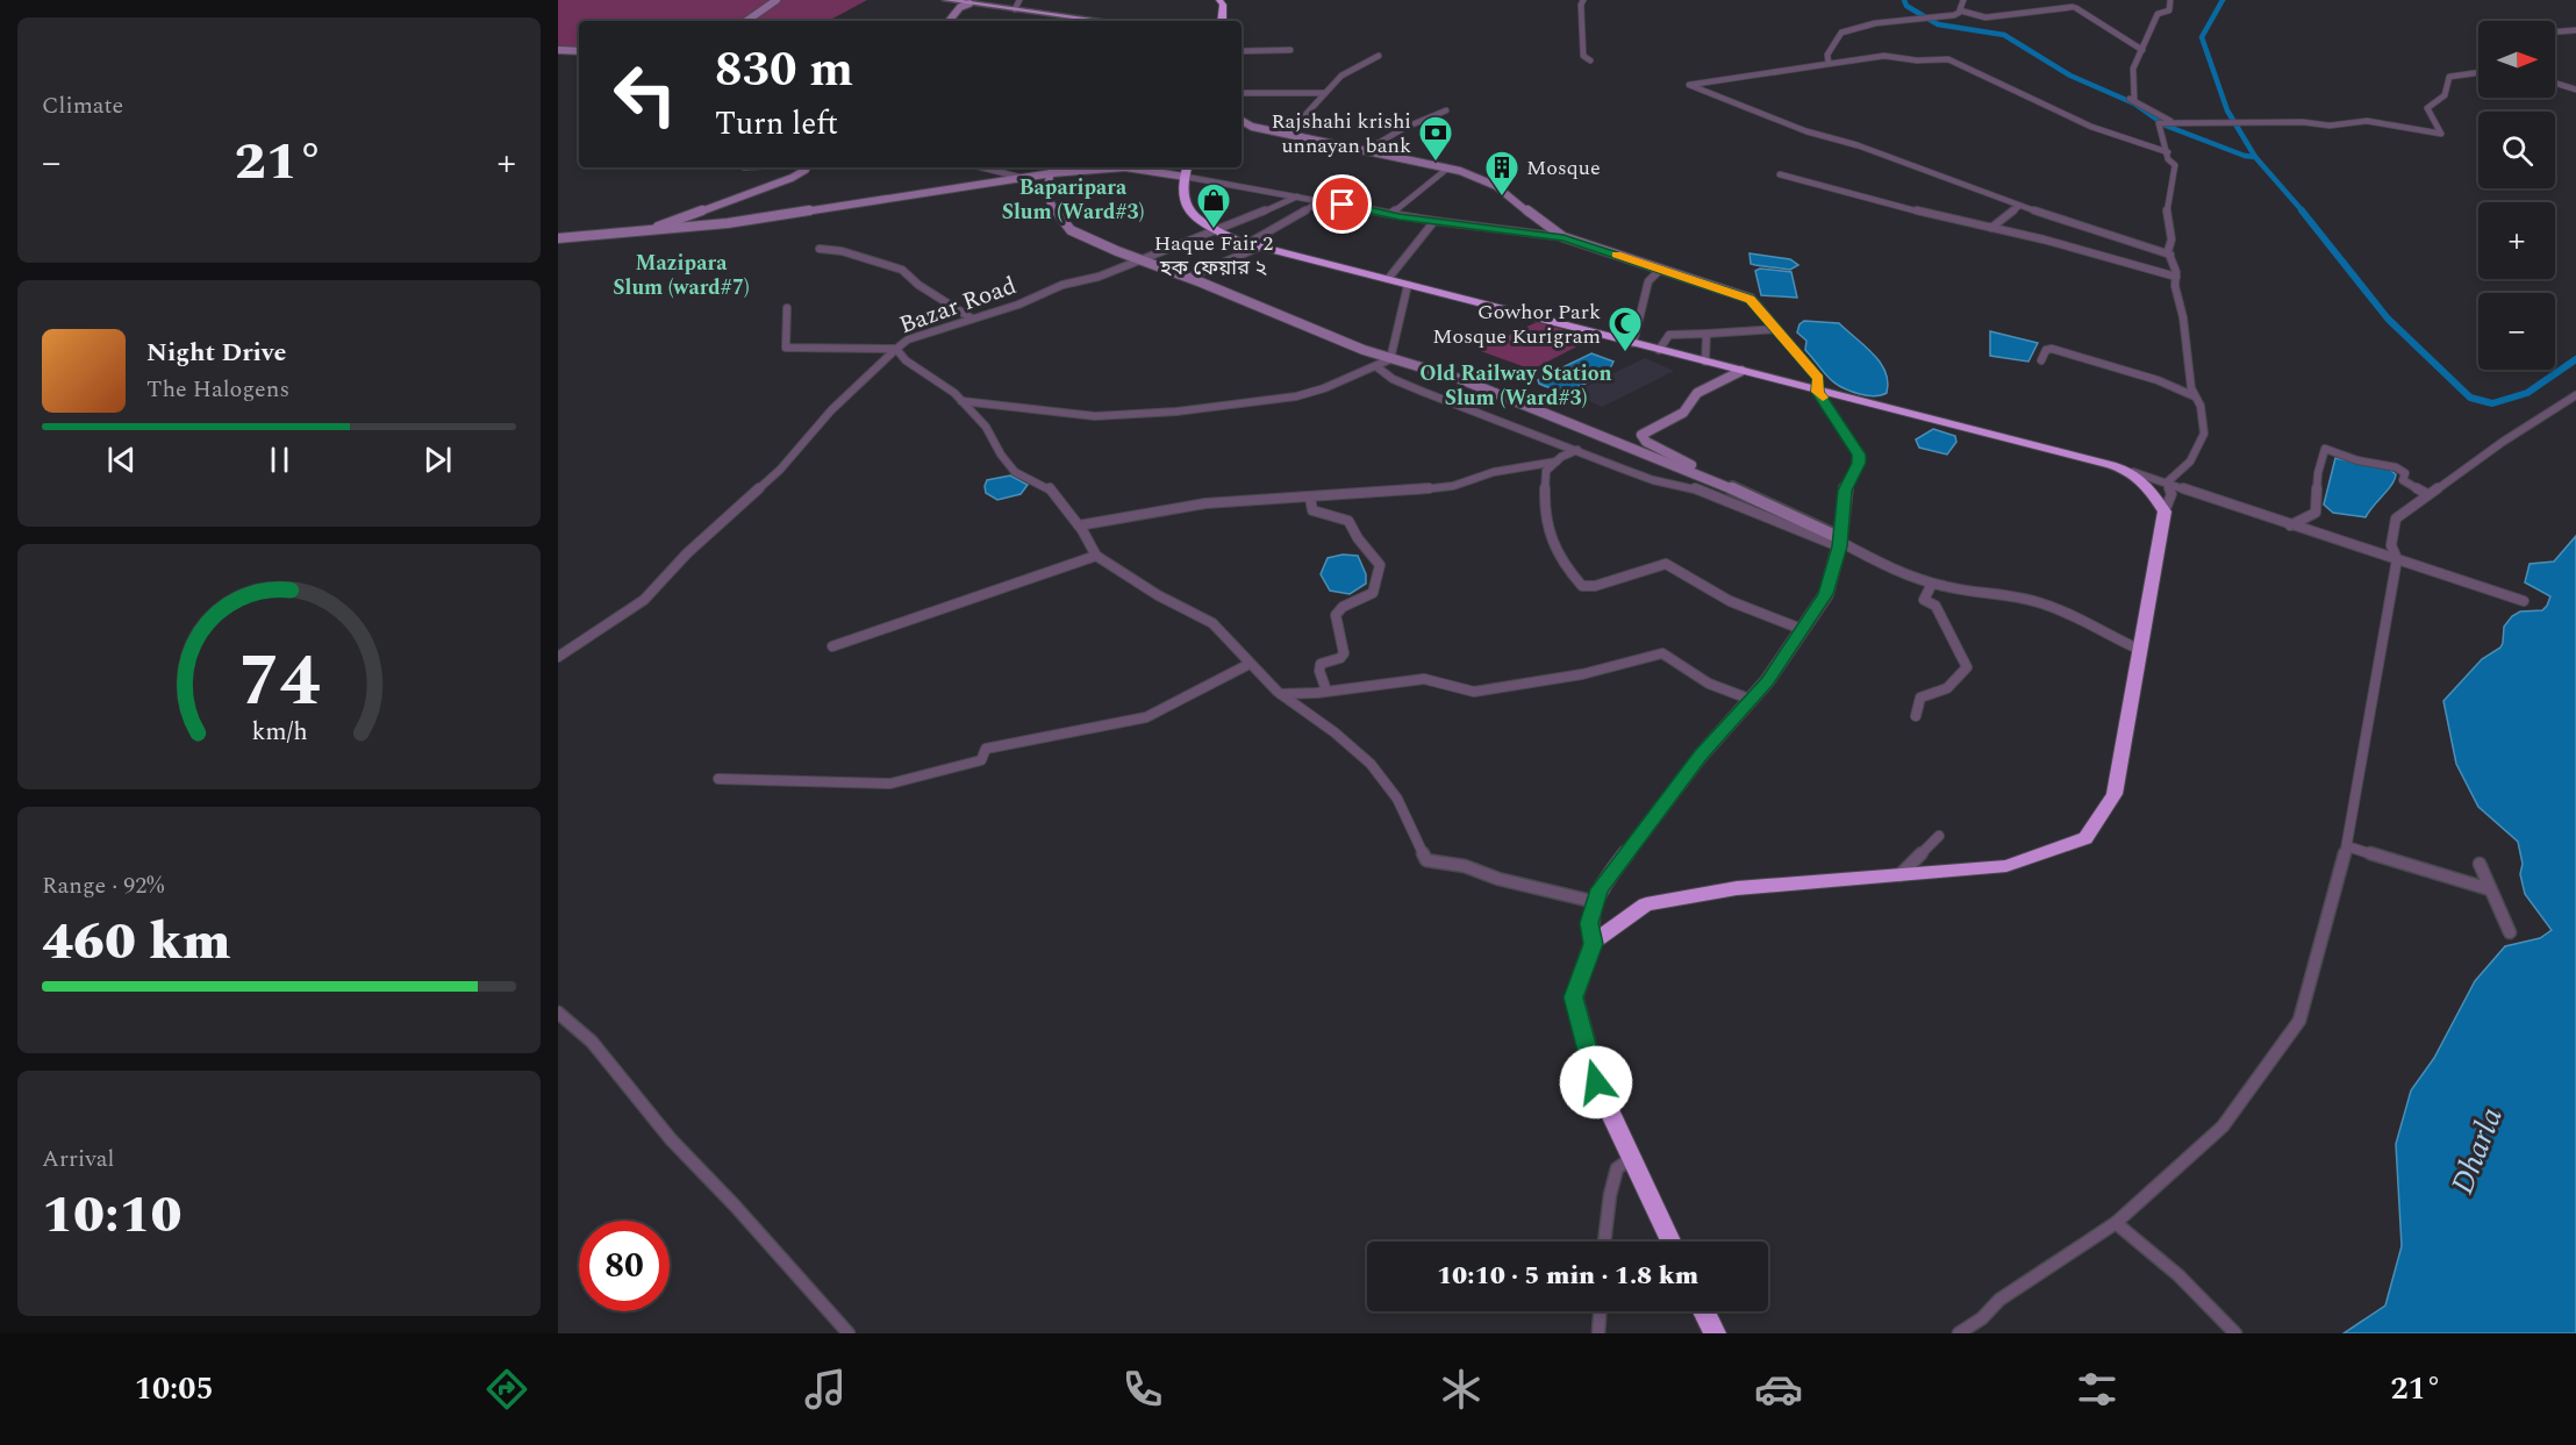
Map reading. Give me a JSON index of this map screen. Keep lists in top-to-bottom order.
{
  "streets": {
    "street": ["Bazar Road"]
  },
  "districts": ["Baparipara Slum (Ward#3)", "Mazipara Slum (ward#7)", "Old Railway Station Slum (Ward#3)"],
  "water": ["Dharla"],
  "places": {
    "bank": ["Rajshahi krishi unnayan bank"],
    "building": ["Mosque"],
    "shop": ["Haque Fair 2 হক ফেয়ার ২"],
    "mosque": ["Gowhor Park Mosque Kurigram"]
  },
  "north": "right",
  "page": {
    "tile": [
      "Climate",
      ["Range · 92%", "460 km"],
      ["Arrival", "10:10"]
    ],
    "map_buttons": ["+", "−"],
    "turn": ["830 m", "Turn left"],
    "heat": ["−", "21°", "+"],
    "song": ["Night Drive", "The Halogens"],
    "limit": "80",
    "trip": "10:10 · 5 min · 1.8 km",
    "tabs": ["10:05", "21°"],
    "gauge": ["74", "km/h"]
  }
}
